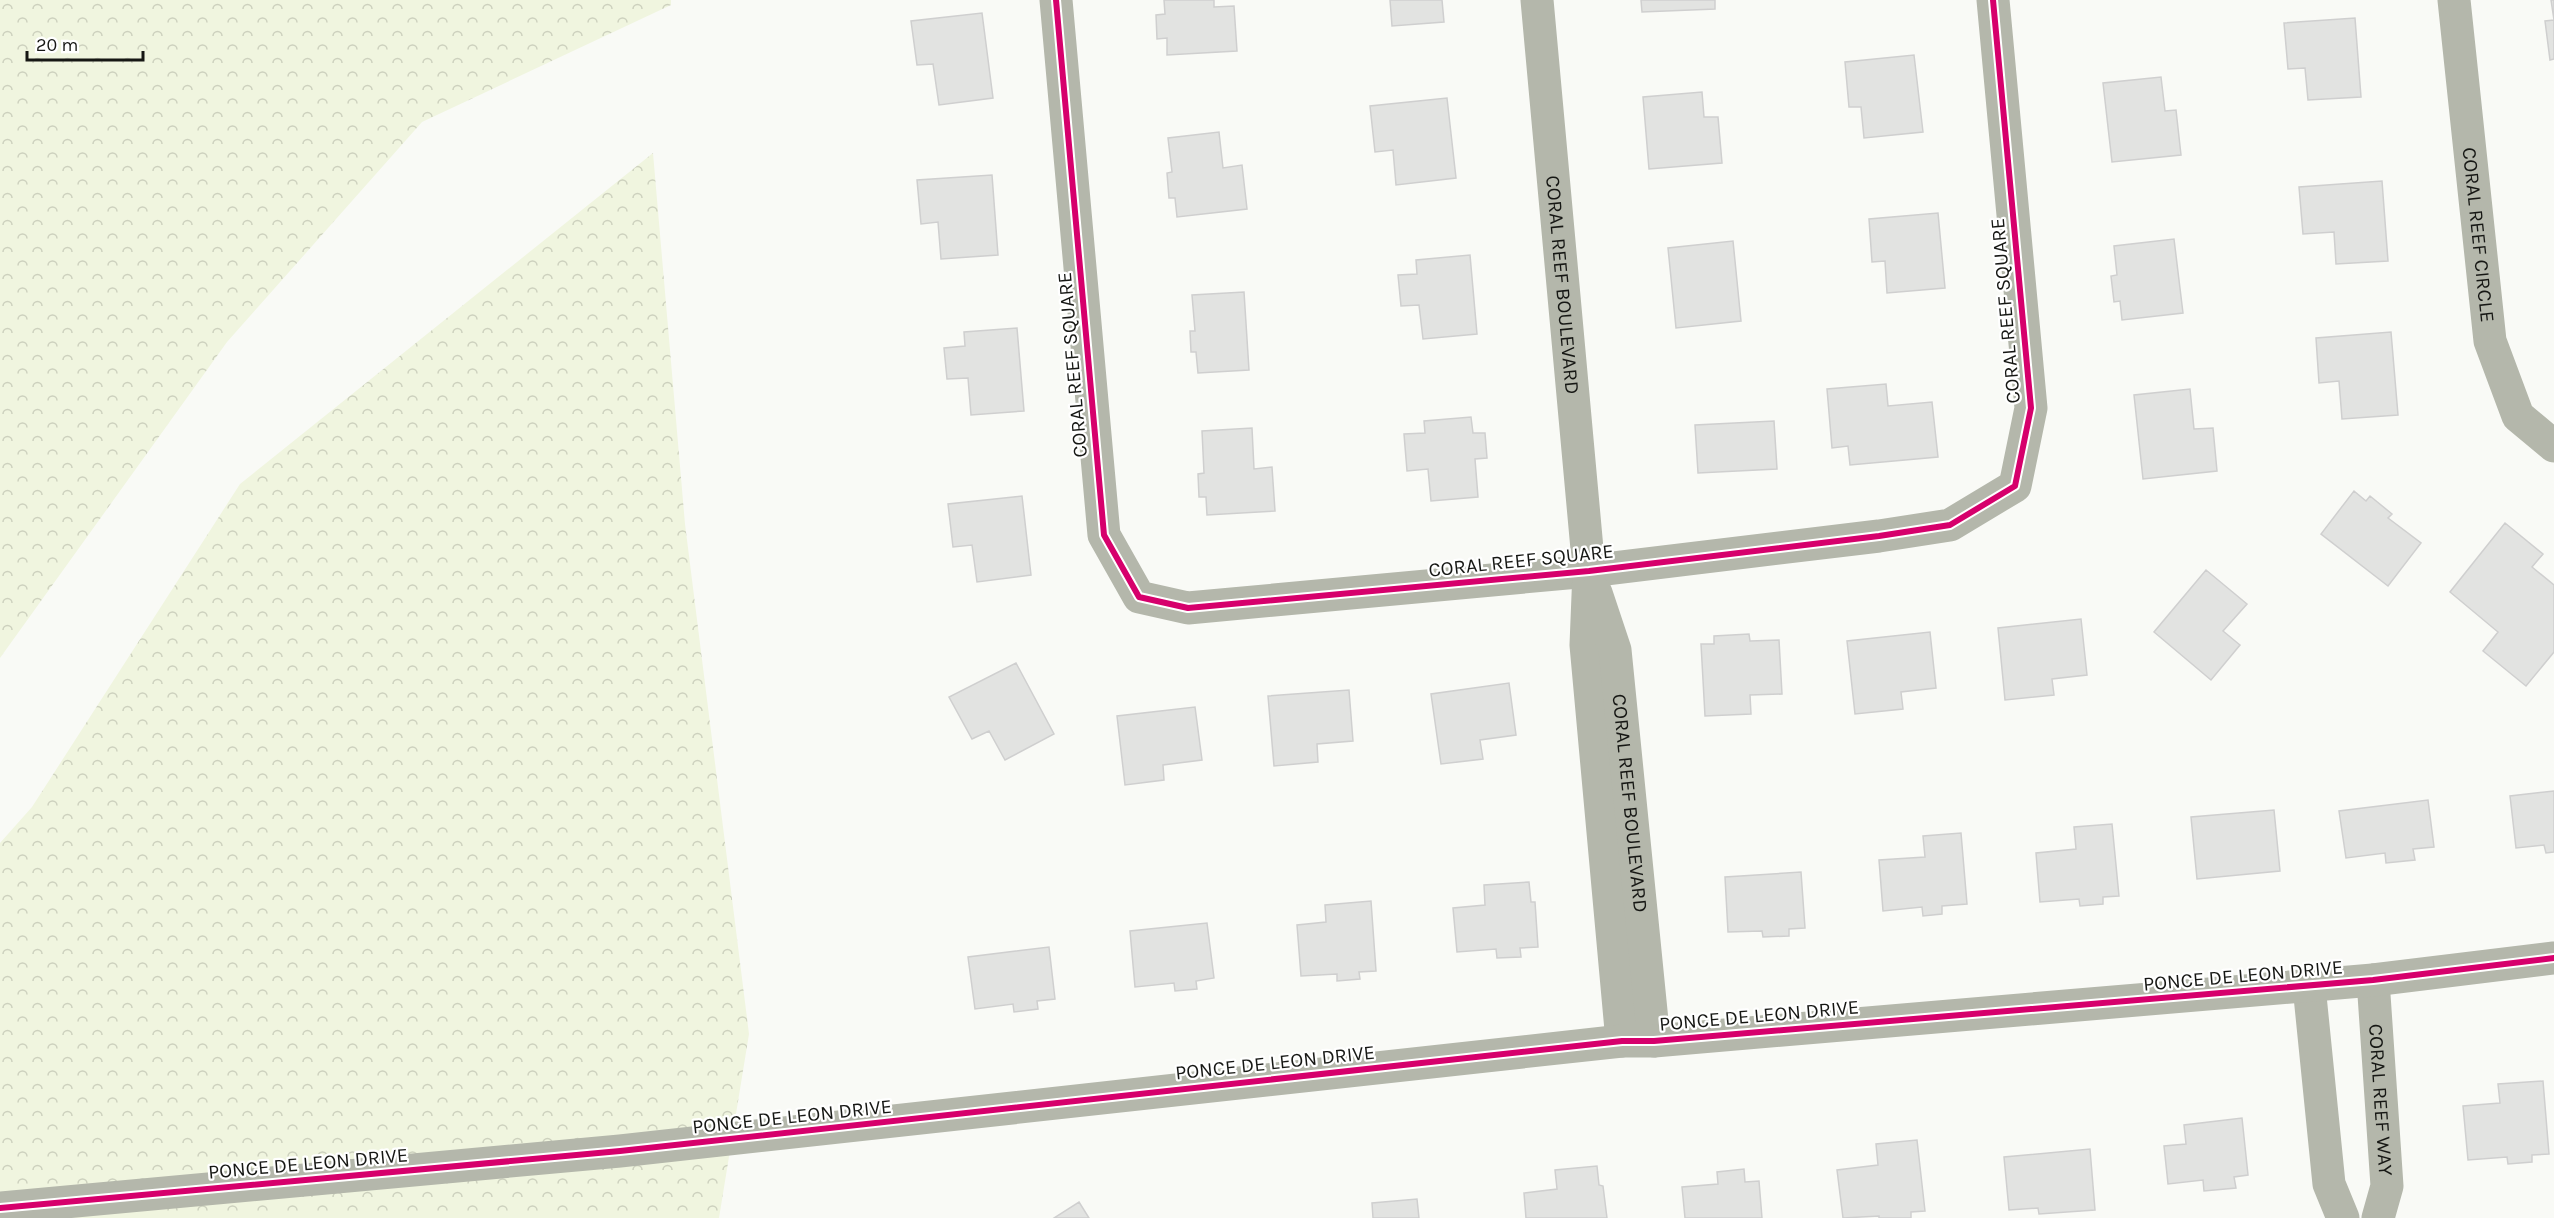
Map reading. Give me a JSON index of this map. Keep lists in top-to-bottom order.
{
  "streets": {
    "street": [
      "CORAL REEF CIRCLE",
      "CORAL REEF BOULEVARD",
      "CORAL REEF SQUARE",
      "PONCE DE LEON DRIVE",
      "CORAL REEF WAY"
    ]
  },
  "crossings": [
    ["CORAL REEF BOULEVARD", "CORAL REEF SQUARE"],
    ["CORAL REEF BOULEVARD", "PONCE DE LEON DRIVE"],
    ["PONCE DE LEON DRIVE", "CORAL REEF WAY"]
  ],
  "scale_bar": "20 m"
}
